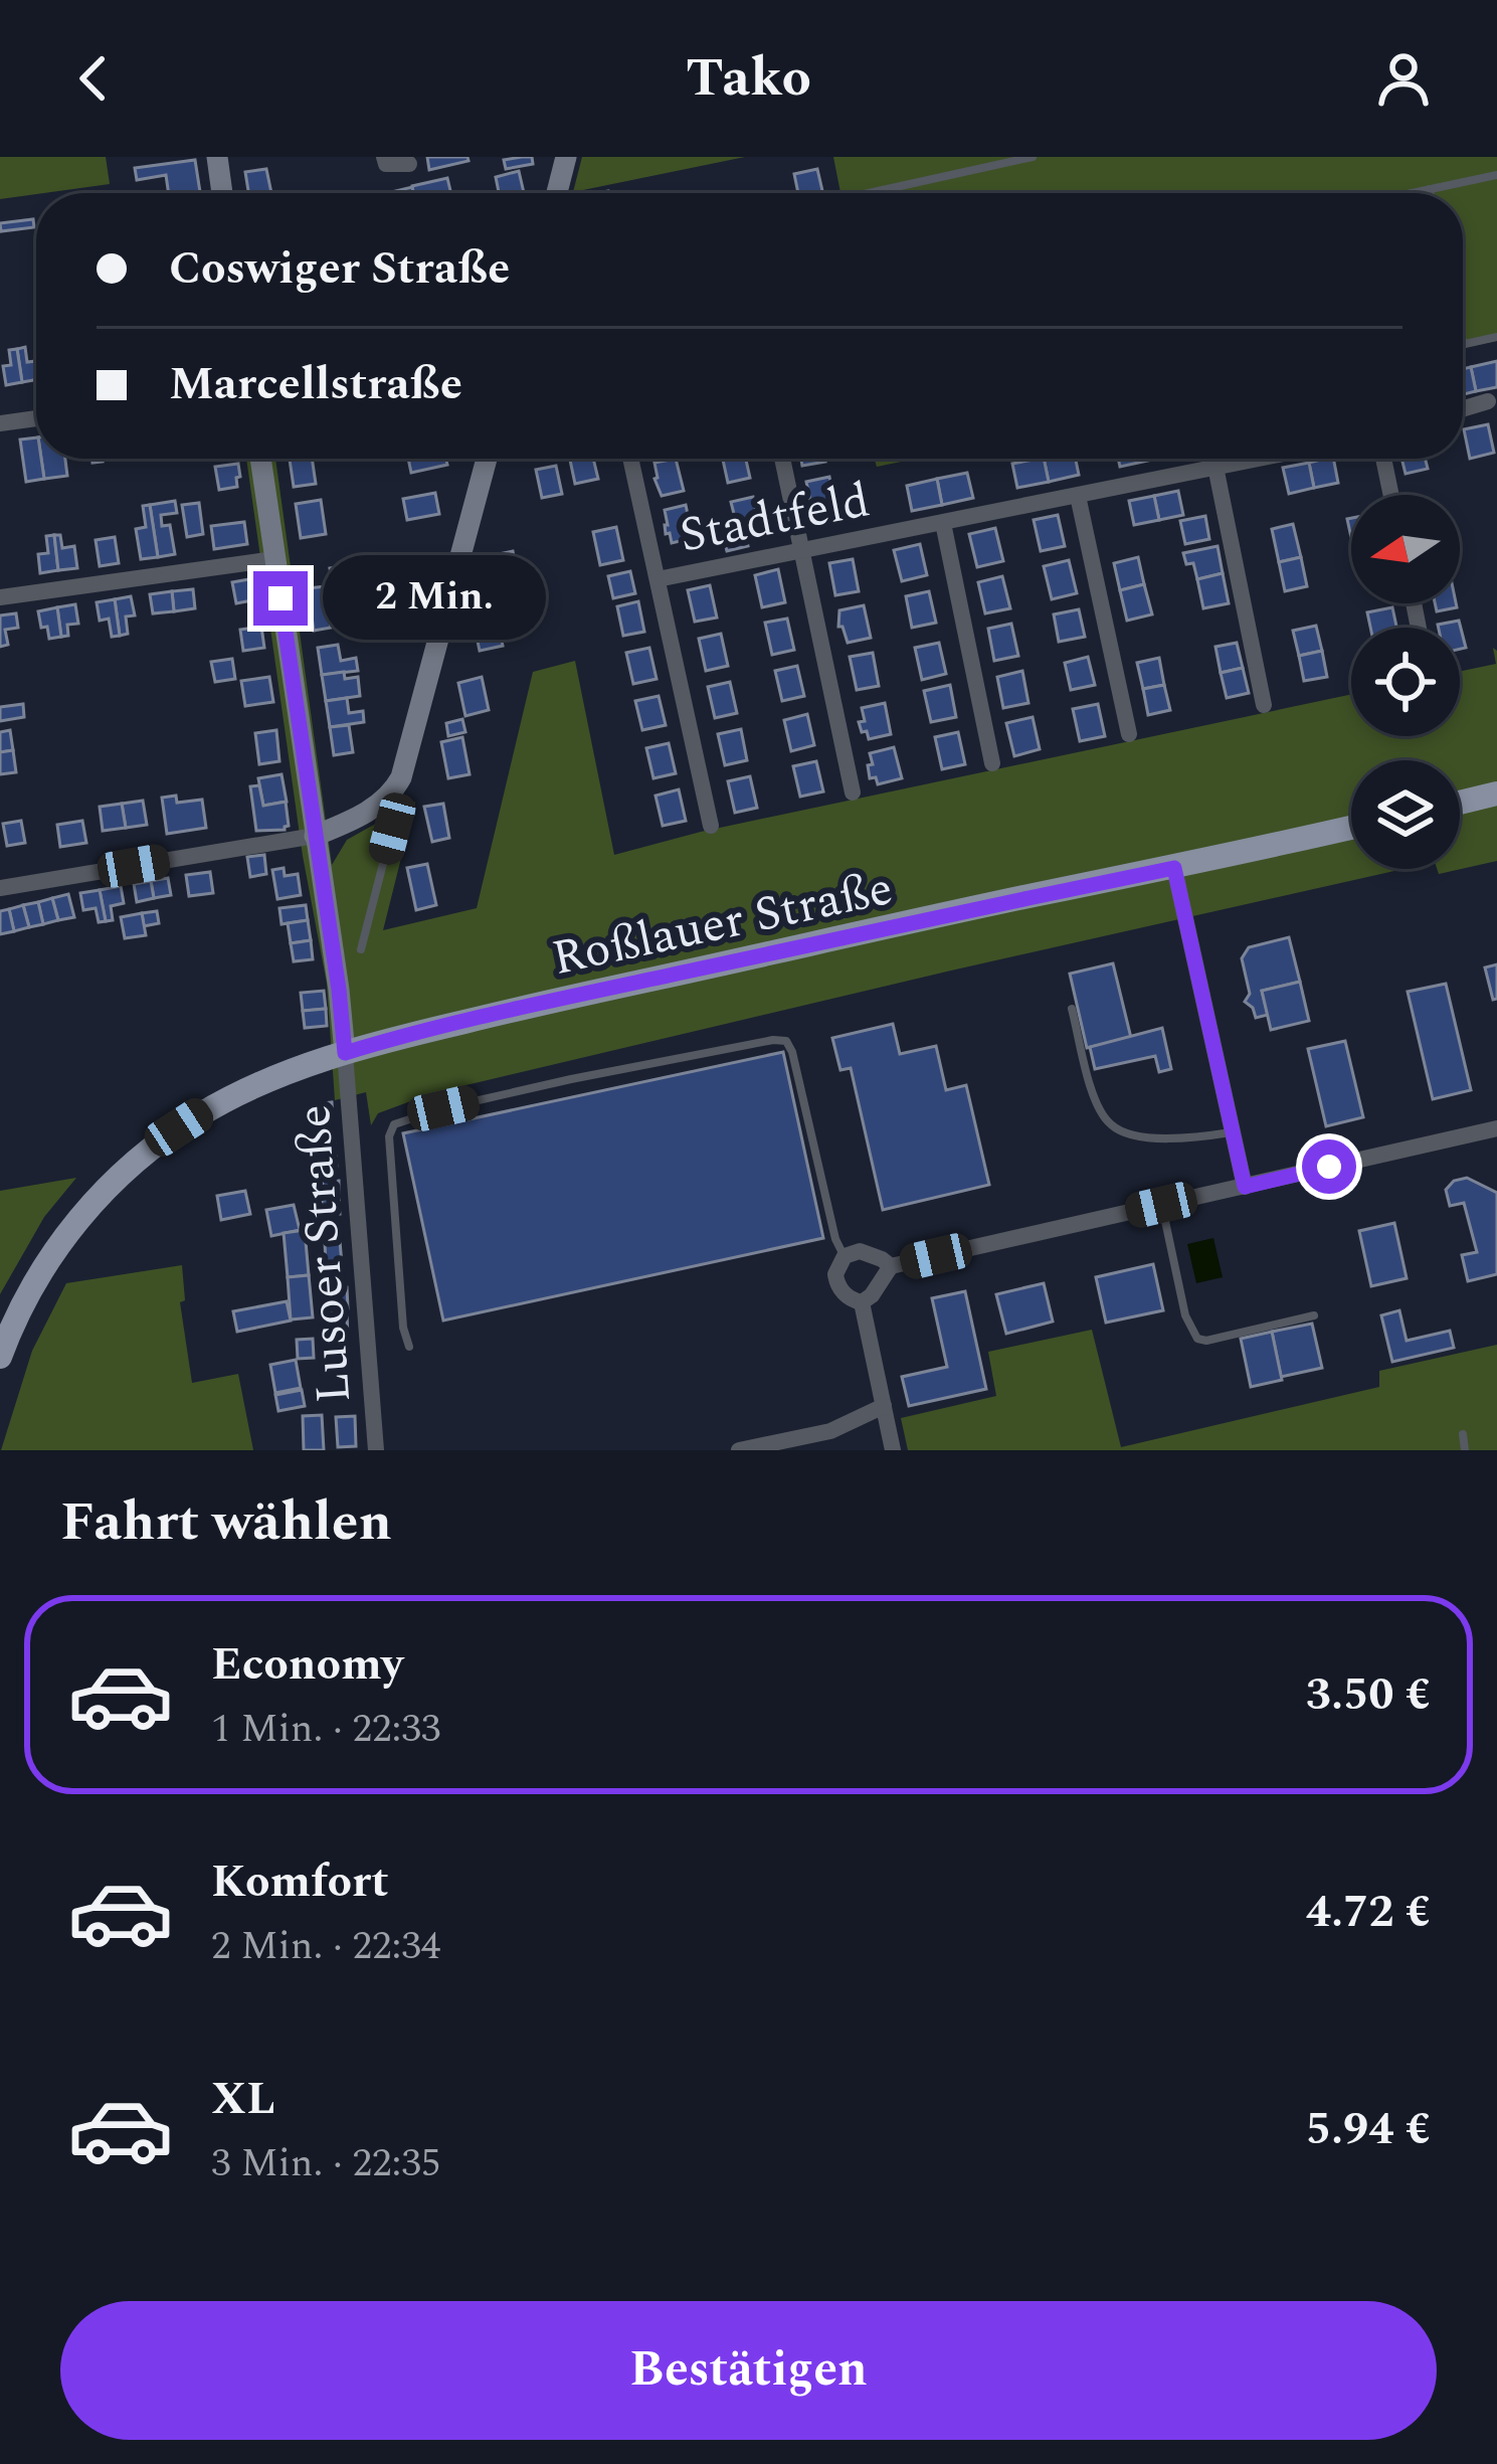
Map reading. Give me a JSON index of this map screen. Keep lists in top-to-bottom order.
{
  "streets": {
    "main road": ["Roßlauer Straße"],
    "street": ["Stadtfeld", "Lusoer Straße"]
  },
  "crossings": [
    ["Roßlauer Straße", "Lusoer Straße"]
  ],
  "north": "left",
  "page": {
    "header": "Tako",
    "banner": ["Coswiger Straße", "Marcellstraße"],
    "bubble": "2 Min.",
    "heading": "Fahrt wählen",
    "list": [
      {
        "name": "Economy",
        "note": "1 Min. · 22:33",
        "value": "3.50 €"
      },
      {
        "name": "Komfort",
        "note": "2 Min. · 22:34",
        "value": "4.72 €"
      },
      {
        "name": "XL",
        "note": "3 Min. · 22:35",
        "value": "5.94 €"
      }
    ],
    "buttons": "Bestätigen"
  }
}
